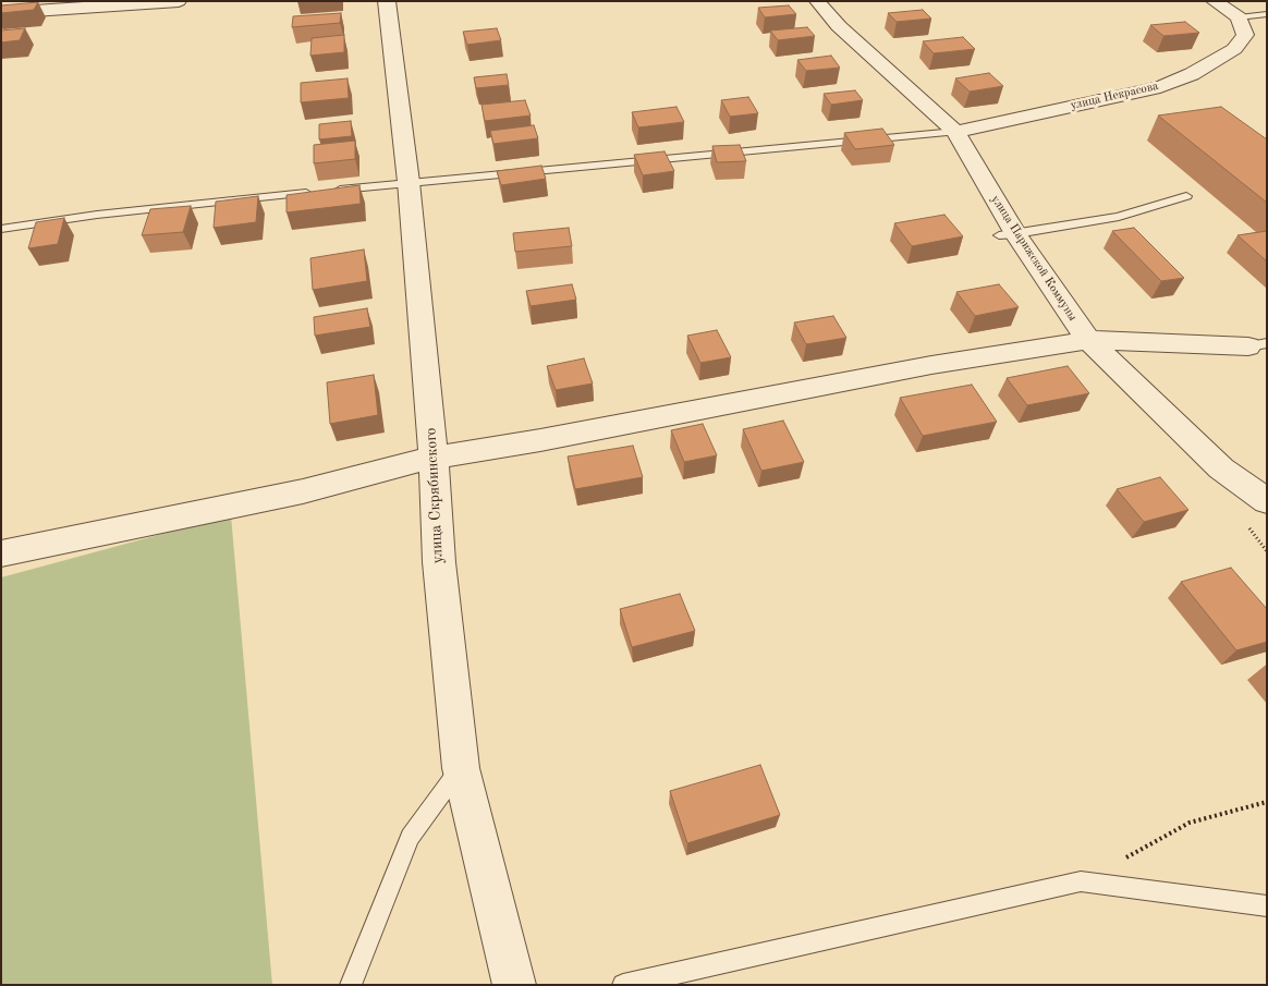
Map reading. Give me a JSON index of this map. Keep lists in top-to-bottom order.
{
  "streets": {
    "street": ["улица Некрасова", "улица Парижской Коммуны", "улица Скрябинского"]
  },
  "crossings": [
    ["улица Некрасова", "улица Парижской Коммуны"]
  ]
}
